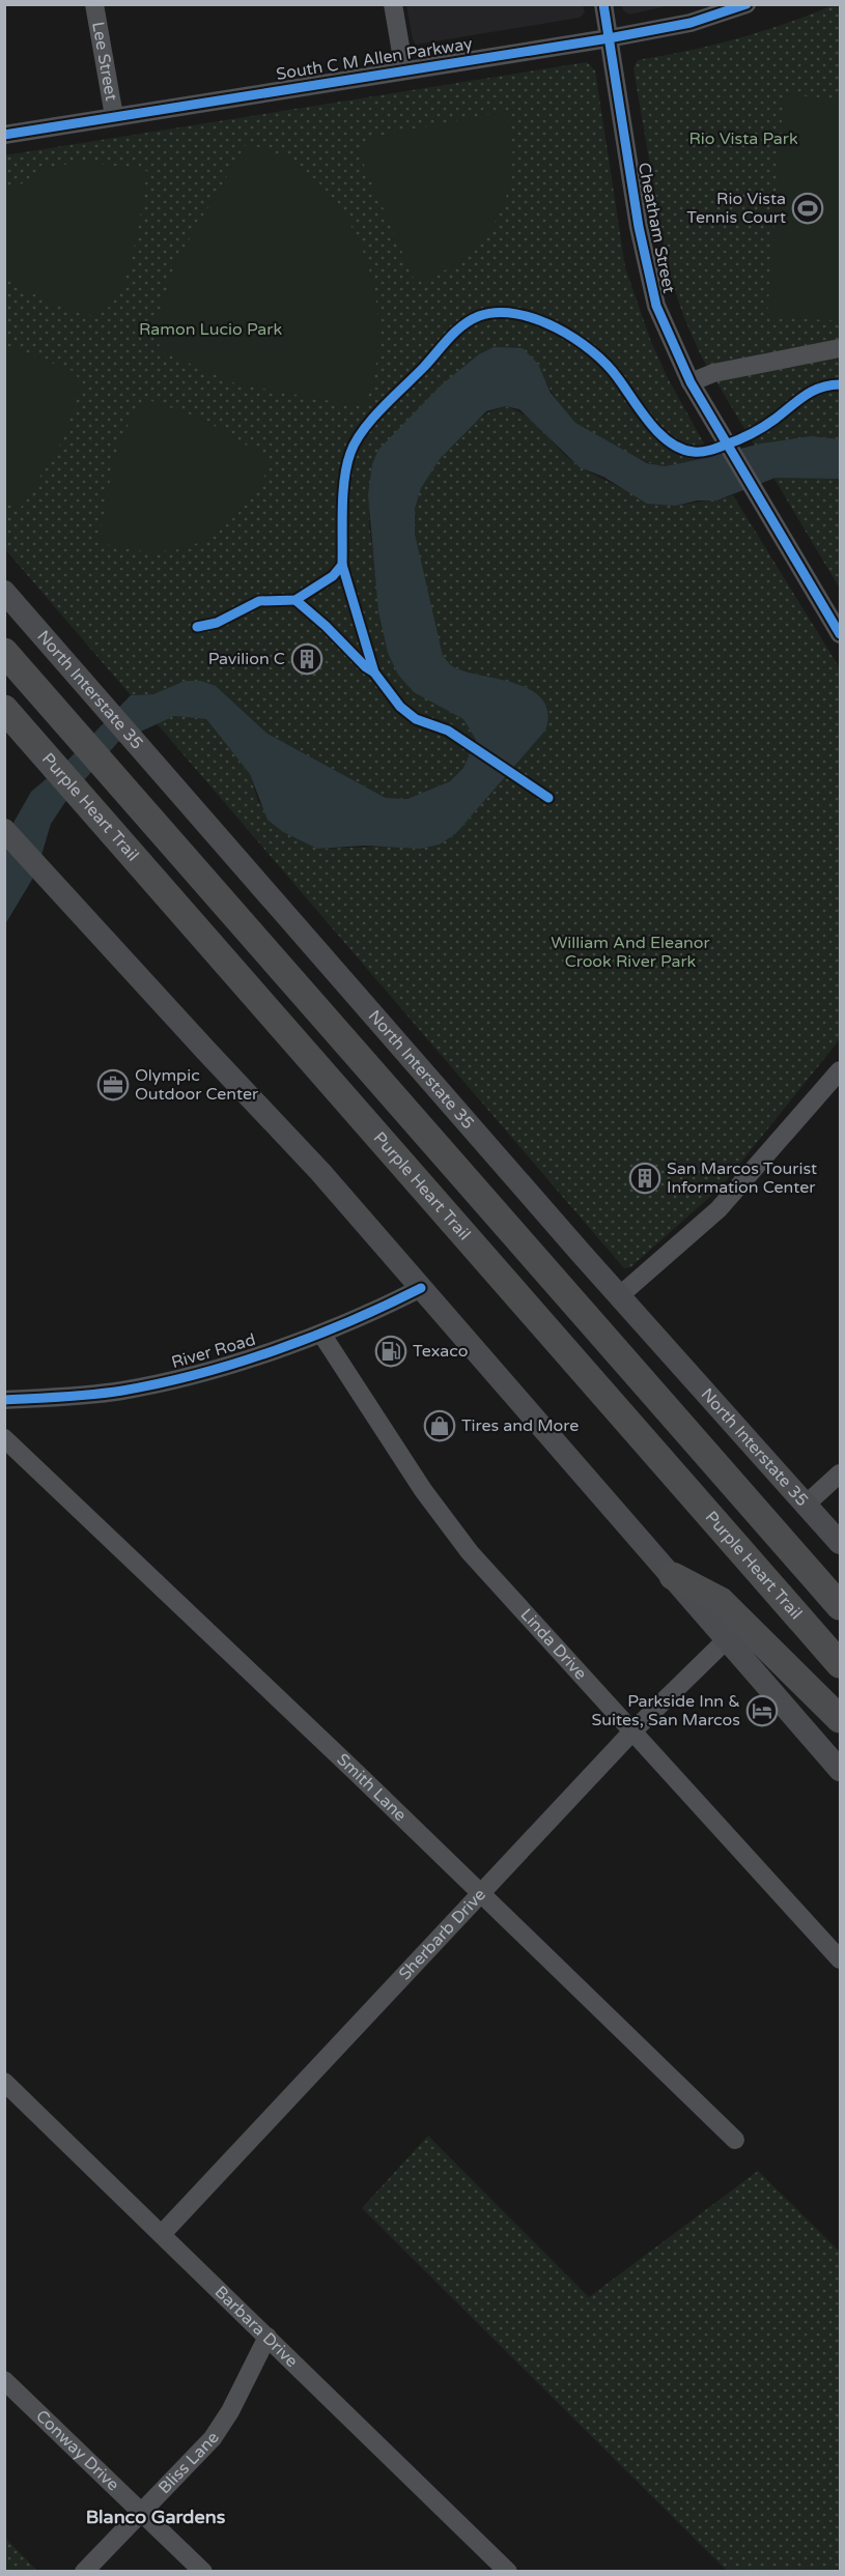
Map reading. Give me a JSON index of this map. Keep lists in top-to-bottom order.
{
  "streets": {
    "highway": ["Purple Heart Trail"],
    "main road": ["North Interstate 35"],
    "street": [
      "South C M Allen Parkway",
      "Lee Street",
      "Cheatham Street",
      "River Road",
      "Linda Drive",
      "Smith Lane",
      "Sherbarb Drive",
      "Barbara Drive",
      "Conway Drive",
      "Bliss Lane"
    ]
  },
  "crossings": [
    ["South C M Allen Parkway", "Lee Street"],
    ["South C M Allen Parkway", "Cheatham Street"],
    ["River Road", "Linda Drive"],
    ["Linda Drive", "Sherbarb Drive"],
    ["Smith Lane", "Sherbarb Drive"],
    ["Sherbarb Drive", "Barbara Drive"],
    ["Barbara Drive", "Bliss Lane"],
    ["Conway Drive", "Bliss Lane"]
  ],
  "districts": ["Blanco Gardens"],
  "parks": ["Rio Vista Park", "Ramon Lucio Park", "William And Eleanor Crook River Park"],
  "places": {
    "sports": ["Rio Vista Tennis Court"],
    "building": ["Pavilion C", "San Marcos Tourist Information Center"],
    "office": ["Olympic Outdoor Center"],
    "fuel station": ["Texaco"],
    "shop": ["Tires and More"],
    "hotel": ["Parkside Inn & Suites, San Marcos"]
  }
}
